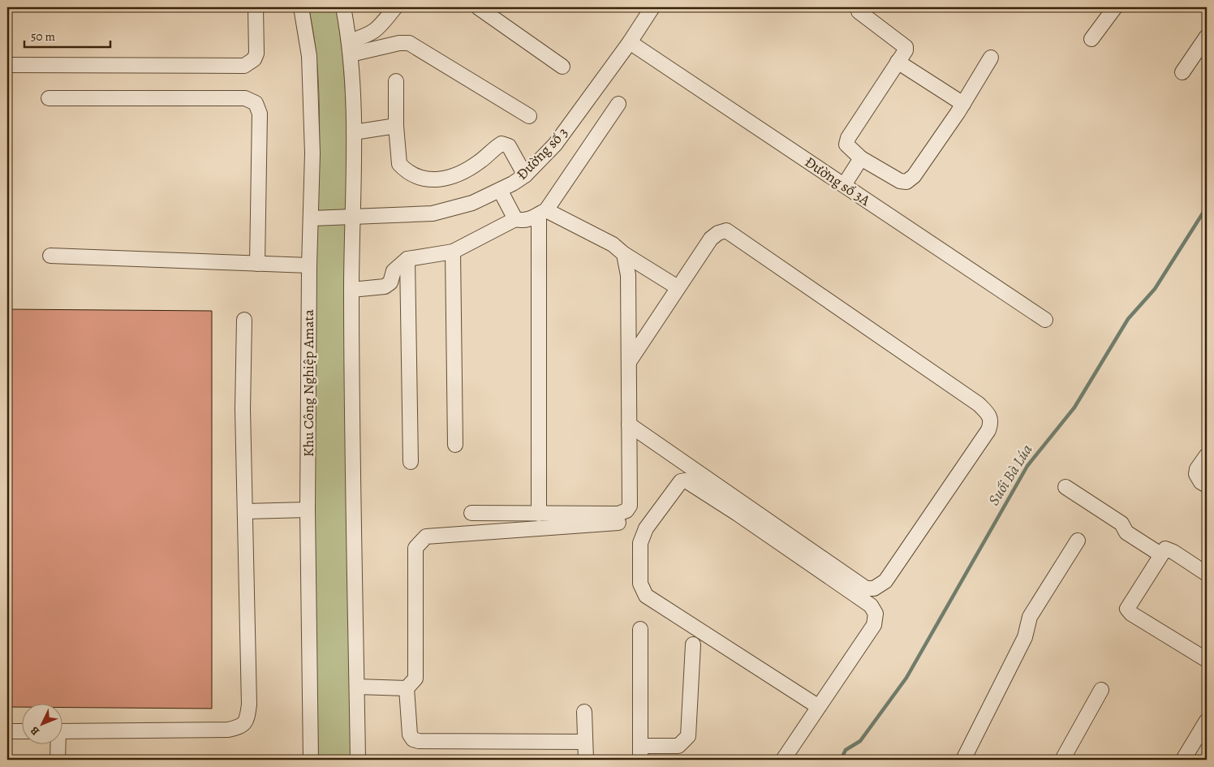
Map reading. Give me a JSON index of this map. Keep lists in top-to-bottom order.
{
  "streets": {
    "street": ["Đường số 3", "Đường số 3A", "Khu Công Nghiệp Amata"]
  },
  "crossings": [
    ["Đường số 3", "Đường số 3A"],
    ["Đường số 3", "Khu Công Nghiệp Amata"]
  ],
  "water": ["Suối Bà Lúa"],
  "scale_bar": "50 m",
  "north": "bottom left"
}
